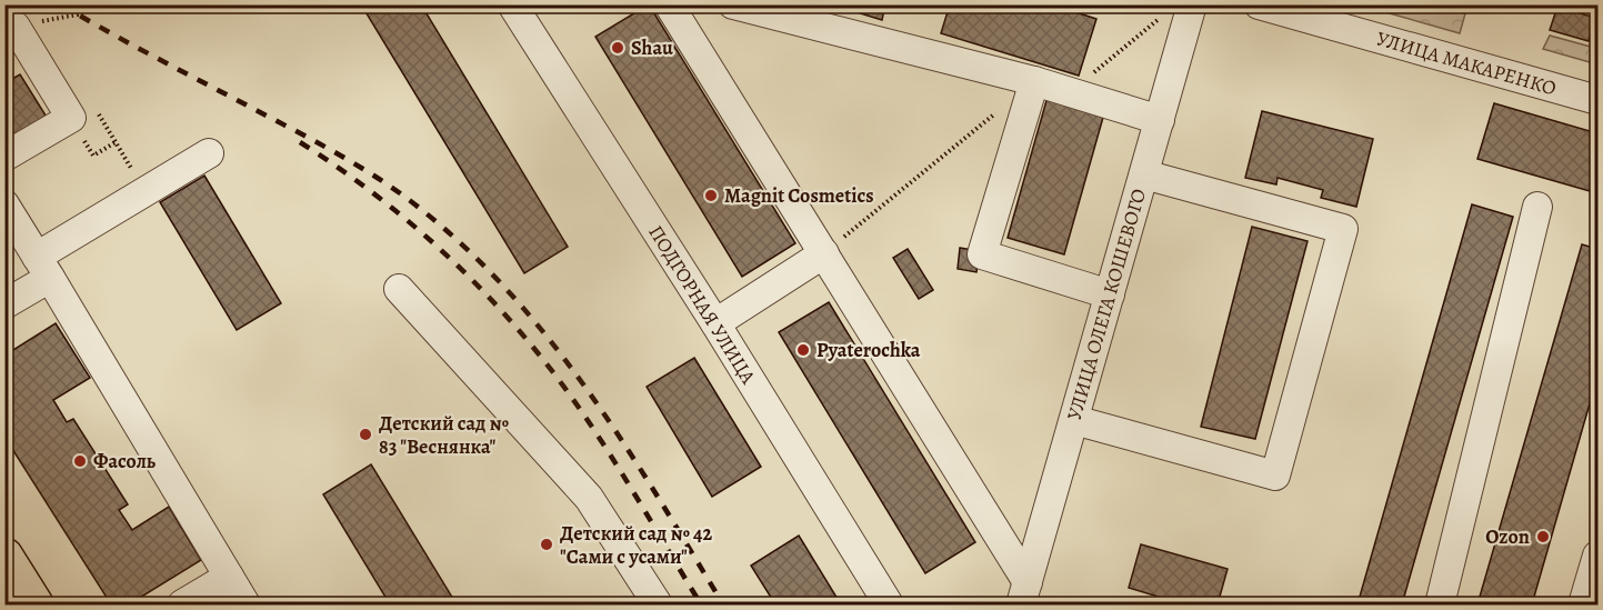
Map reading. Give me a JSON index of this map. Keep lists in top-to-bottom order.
{
  "streets": {
    "street": ["УЛИЦА МАКАРЕНКО", "ПОДГОРНАЯ УЛИЦА", "УЛИЦА ОЛЕГА КОШЕВОГО"]
  },
  "places": [
    "Shau",
    "Magnit Cosmetics",
    "Pyaterochka",
    "Детский сад № 83 \"Веснянка\"",
    "Фасоль",
    "Ozon",
    "Детский сад № 42 \"Сами с усами\""
  ]
}
